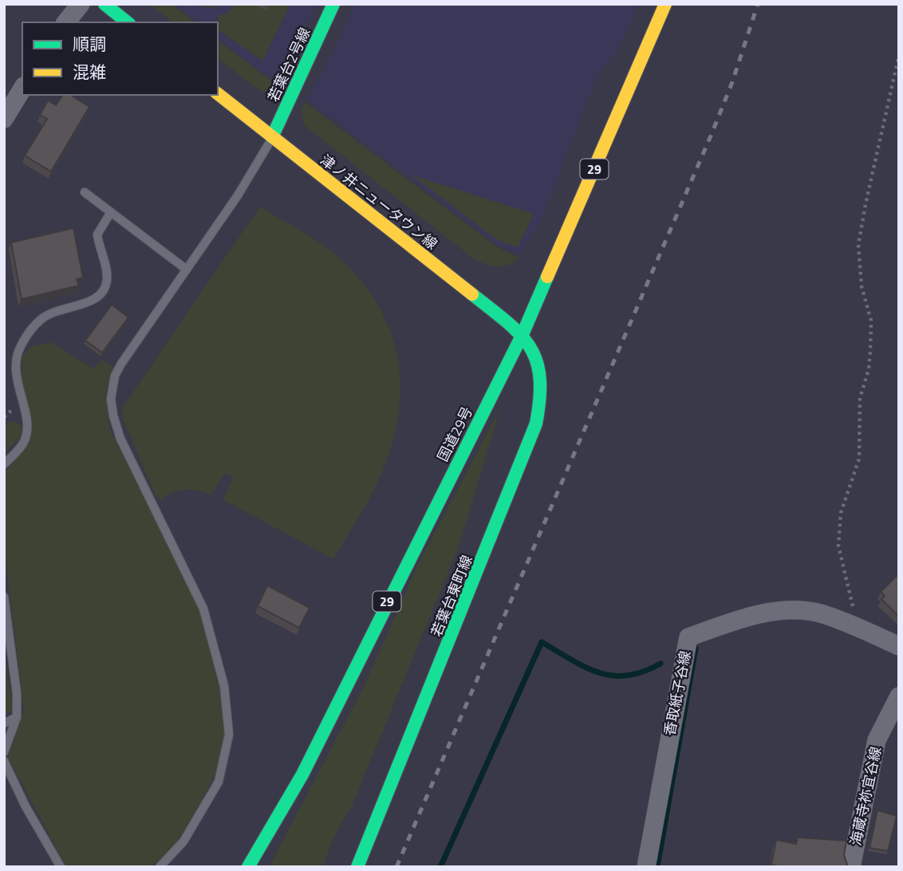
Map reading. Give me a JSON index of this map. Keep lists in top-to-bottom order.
{
  "streets": {
    "main road": [
      "若葉台2号線",
      "29",
      "津ノ井ニュータウン線",
      "国道29号",
      "若葉台東町線"
    ],
    "street": ["香取紙子谷線", "海蔵寺祢宜谷線"]
  },
  "crossings": [
    ["若葉台2号線", "津ノ井ニュータウン線"],
    ["津ノ井ニュータウン線", "国道29号"],
    ["津ノ井ニュータウン線", "若葉台東町線"],
    ["国道29号", "若葉台東町線"]
  ],
  "legend": ["順調", "混雑"]
}
